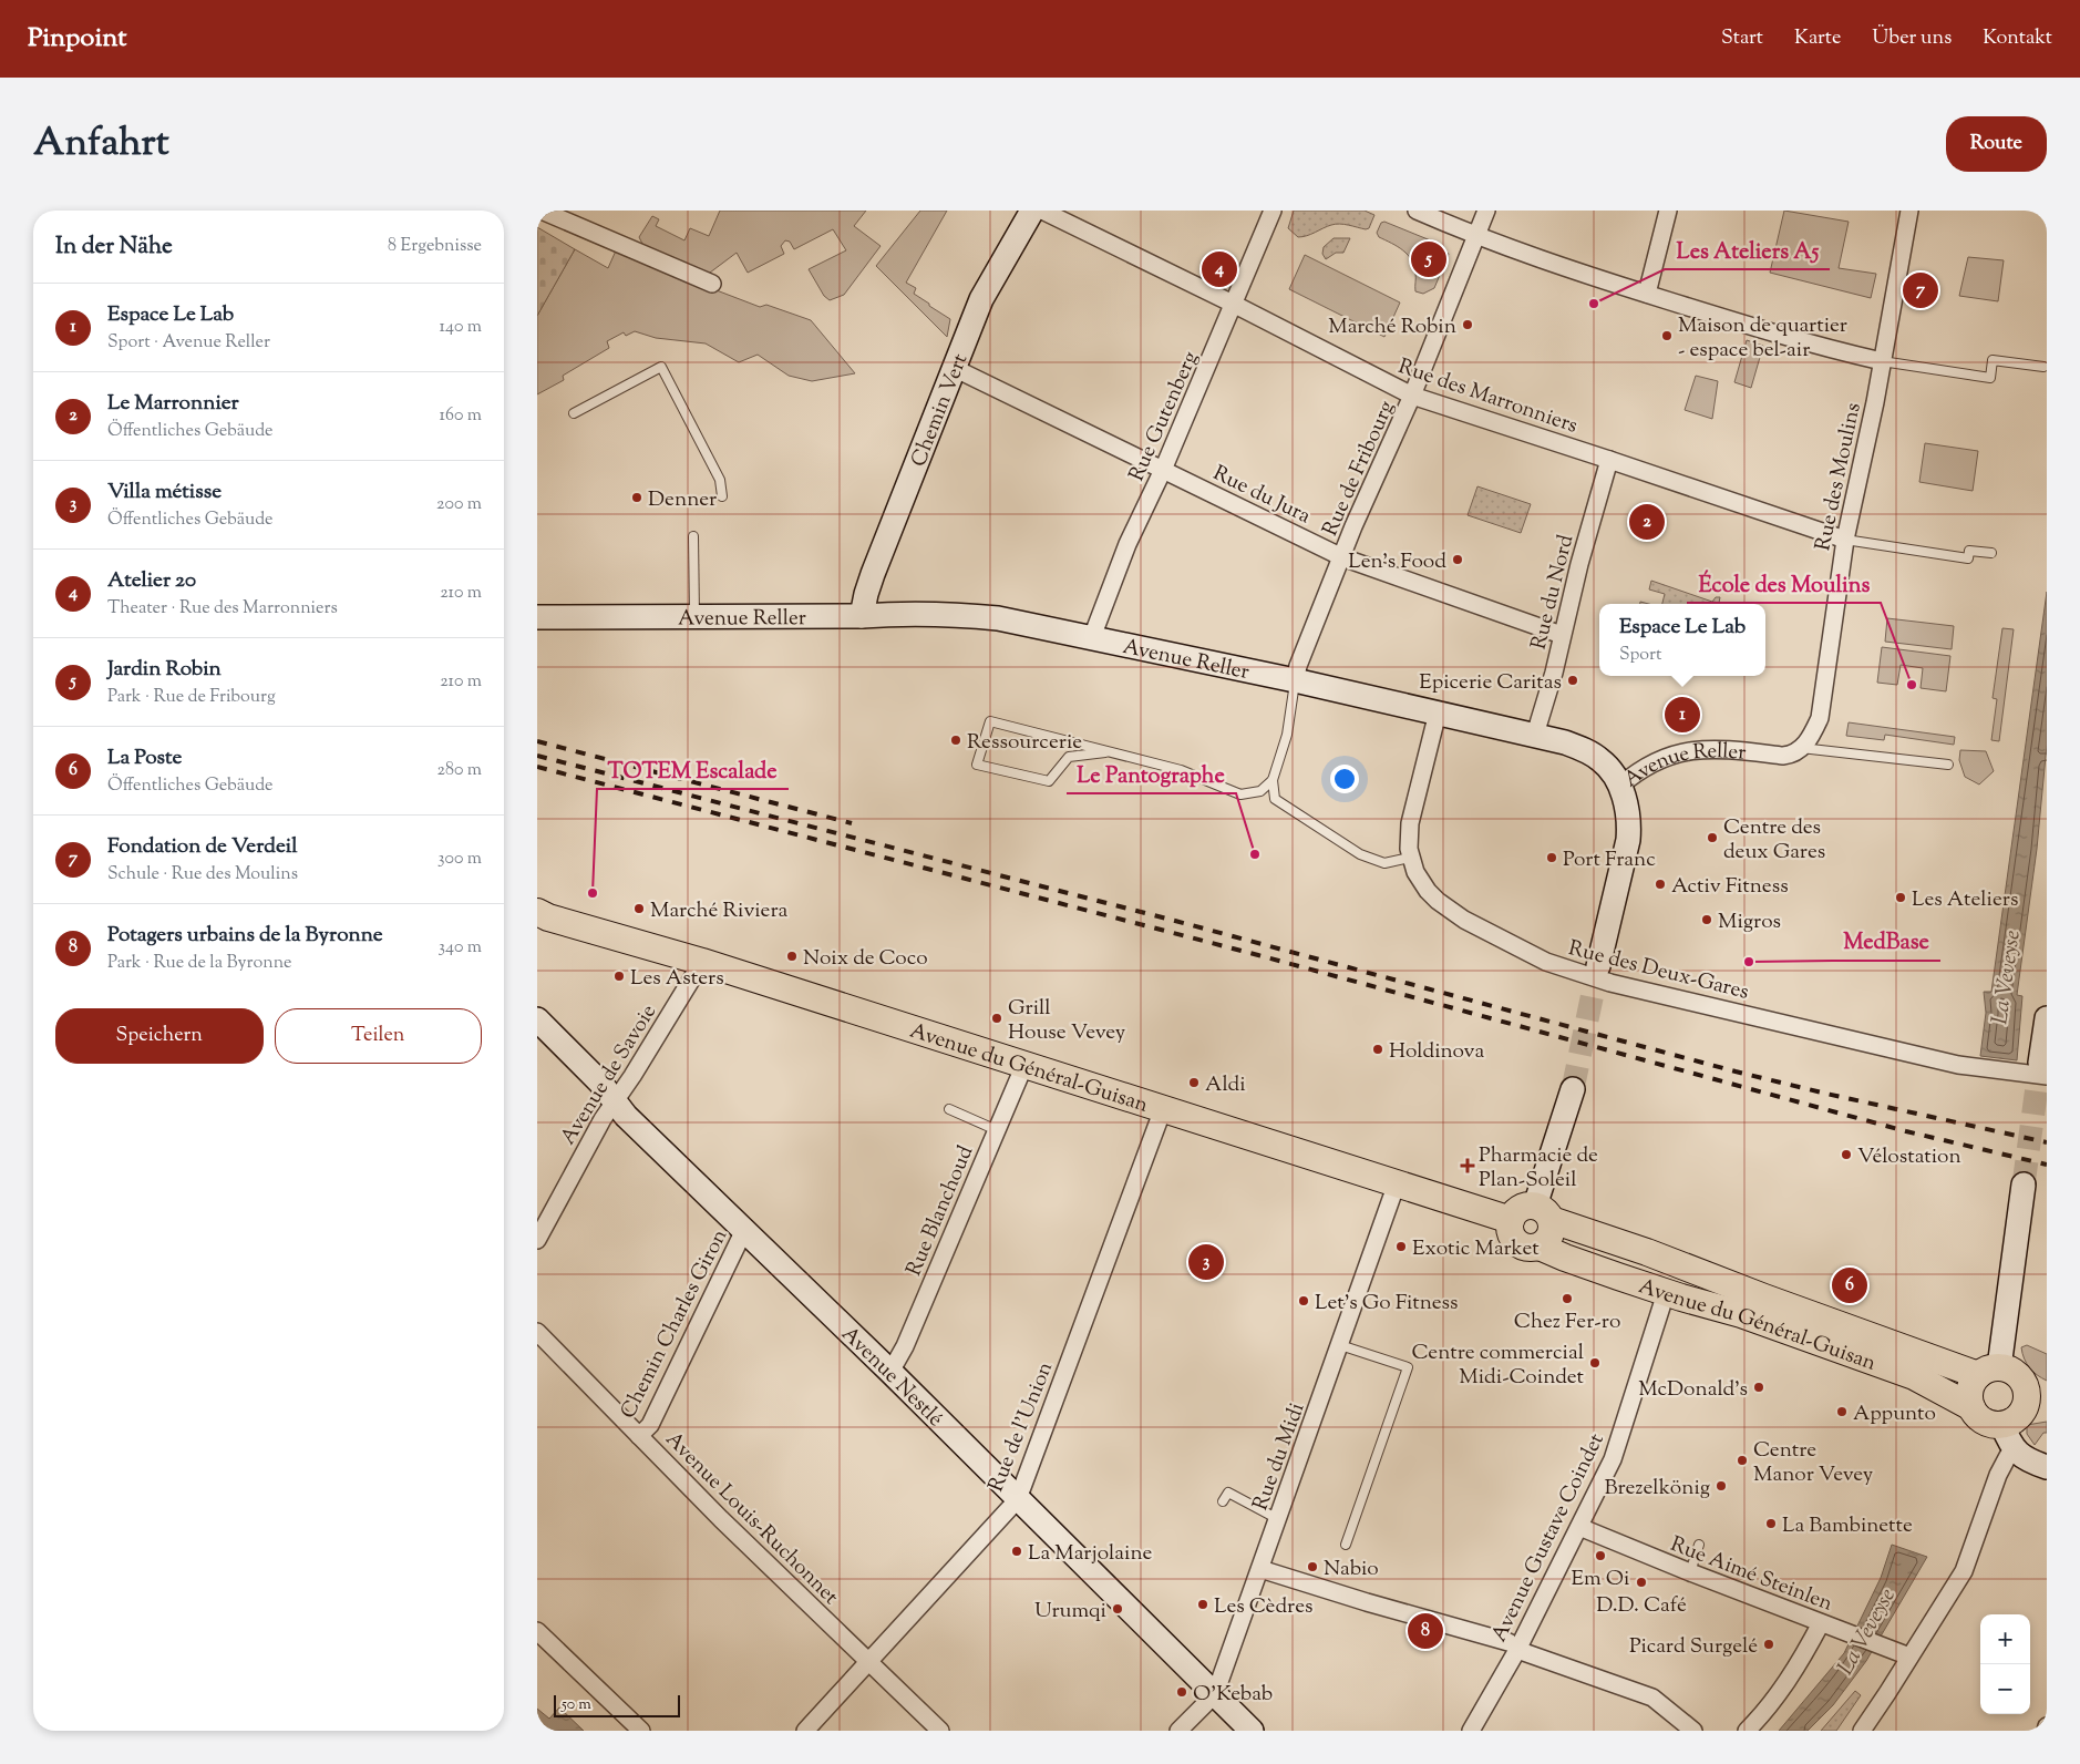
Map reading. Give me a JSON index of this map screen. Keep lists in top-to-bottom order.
{
  "streets": {
    "main road": ["Avenue du Général-Guisan"],
    "street": [
      "Rue des Marronniers",
      "Chemin Vert",
      "Rue Gutenberg",
      "Rue de Fribourg",
      "Rue des Moulins",
      "Rue du Jura",
      "Rue du Nord",
      "Avenue Reller",
      "Rue des Deux-Gares",
      "Avenue de Savoie",
      "Rue Blanchoud",
      "Chemin Charles Giron",
      "Avenue Nestlé",
      "Rue de l'Union",
      "Rue du Midi",
      "Avenue Louis-Ruchonnet",
      "Avenue Gustave Coindet",
      "Rue Aimé Steinlen"
    ]
  },
  "crossings": [
    ["Rue des Marronniers", "Rue Gutenberg"],
    ["Rue des Marronniers", "Rue de Fribourg"],
    ["Rue des Marronniers", "Rue des Moulins"],
    ["Rue des Marronniers", "Rue du Nord"],
    ["Chemin Vert", "Rue du Jura"],
    ["Chemin Vert", "Avenue Reller"],
    ["Rue Gutenberg", "Rue du Jura"],
    ["Rue Gutenberg", "Avenue Reller"],
    ["Rue de Fribourg", "Rue du Jura"],
    ["Rue de Fribourg", "Avenue Reller"],
    ["Rue des Moulins", "Avenue Reller"],
    ["Rue du Jura", "Rue du Nord"],
    ["Rue du Nord", "Avenue Reller"],
    ["Avenue Reller", "Rue des Deux-Gares"],
    ["Avenue du Général-Guisan", "Avenue de Savoie"],
    ["Avenue du Général-Guisan", "Rue Blanchoud"],
    ["Avenue du Général-Guisan", "Rue de l'Union"],
    ["Avenue du Général-Guisan", "Rue du Midi"],
    ["Avenue du Général-Guisan", "Avenue Gustave Coindet"],
    ["Avenue de Savoie", "Avenue Nestlé"],
    ["Rue Blanchoud", "Avenue Nestlé"],
    ["Chemin Charles Giron", "Avenue Nestlé"],
    ["Chemin Charles Giron", "Avenue Louis-Ruchonnet"],
    ["Avenue Nestlé", "Rue de l'Union"],
    ["Avenue Nestlé", "Rue du Midi"],
    ["Rue de l'Union", "Avenue Louis-Ruchonnet"],
    ["Avenue Gustave Coindet", "Rue Aimé Steinlen"]
  ],
  "water": ["La Veveyse"],
  "places": {
    "other": [
      "Les Ateliers A5",
      "Marché Robin",
      "Maison de quartier - espace bel-air",
      "Denner",
      "Len's Food",
      "Epicerie Caritas",
      "École des Moulins",
      "Ressourcerie",
      "Centre des deux Gares",
      "Le Pantographe",
      "Port Franc",
      "Activ Fitness",
      "TOTEM Escalade",
      "Les Ateliers",
      "Marché Riviera",
      "Migros",
      "Noix de Coco",
      "MedBase",
      "Les Asters",
      "Grill House Vevey",
      "Holdinova",
      "Aldi",
      "Vélostation",
      "Exotic Market",
      "Chez Fer-ro",
      "Let's Go Fitness",
      "Centre commercial Midi-Coindet",
      "McDonald's",
      "Appunto",
      "Centre Manor Vevey",
      "Brezelkönig",
      "La Bambinette",
      "La Marjolaine",
      "Em Oi",
      "Nabio",
      "D.D. Café",
      "Les Cèdres",
      "Urumqi",
      "Picard Surgelé",
      "O'Kebab"
    ],
    "health": ["Pharmacie de Plan-Soleil"]
  },
  "scale_bar": "50 m",
  "page": {
    "header": "Pinpoint",
    "nav": [
      "Start",
      "Karte",
      "Über uns",
      "Kontakt"
    ],
    "title": "Anfahrt",
    "buttons": [
      "Route",
      ["Speichern", "Teilen"]
    ],
    "heading": ["In der Nähe", "8 Ergebnisse"],
    "pins": [
      "5",
      "4",
      "7",
      "2",
      "1",
      "3",
      "6",
      "8"
    ],
    "list": [
      {
        "mark": "1",
        "name": "Espace Le Lab",
        "note": "Sport · Avenue Reller",
        "value": "140 m"
      },
      {
        "mark": "2",
        "name": "Le Marronnier",
        "note": "Öffentliches Gebäude",
        "value": "160 m"
      },
      {
        "mark": "3",
        "name": "Villa métisse",
        "note": "Öffentliches Gebäude",
        "value": "200 m"
      },
      {
        "mark": "4",
        "name": "Atelier 20",
        "note": "Theater · Rue des Marronniers",
        "value": "210 m"
      },
      {
        "mark": "5",
        "name": "Jardin Robin",
        "note": "Park · Rue de Fribourg",
        "value": "210 m"
      },
      {
        "mark": "6",
        "name": "La Poste",
        "note": "Öffentliches Gebäude",
        "value": "280 m"
      },
      {
        "mark": "7",
        "name": "Fondation de Verdeil",
        "note": "Schule · Rue des Moulins",
        "value": "300 m"
      },
      {
        "mark": "8",
        "name": "Potagers urbains de la Byronne",
        "note": "Park · Rue de la Byronne",
        "value": "340 m"
      }
    ],
    "popup": ["Espace Le Lab", "Sport"],
    "map_buttons": ["+", "−"],
    "scale": "50 m"
  }
}
